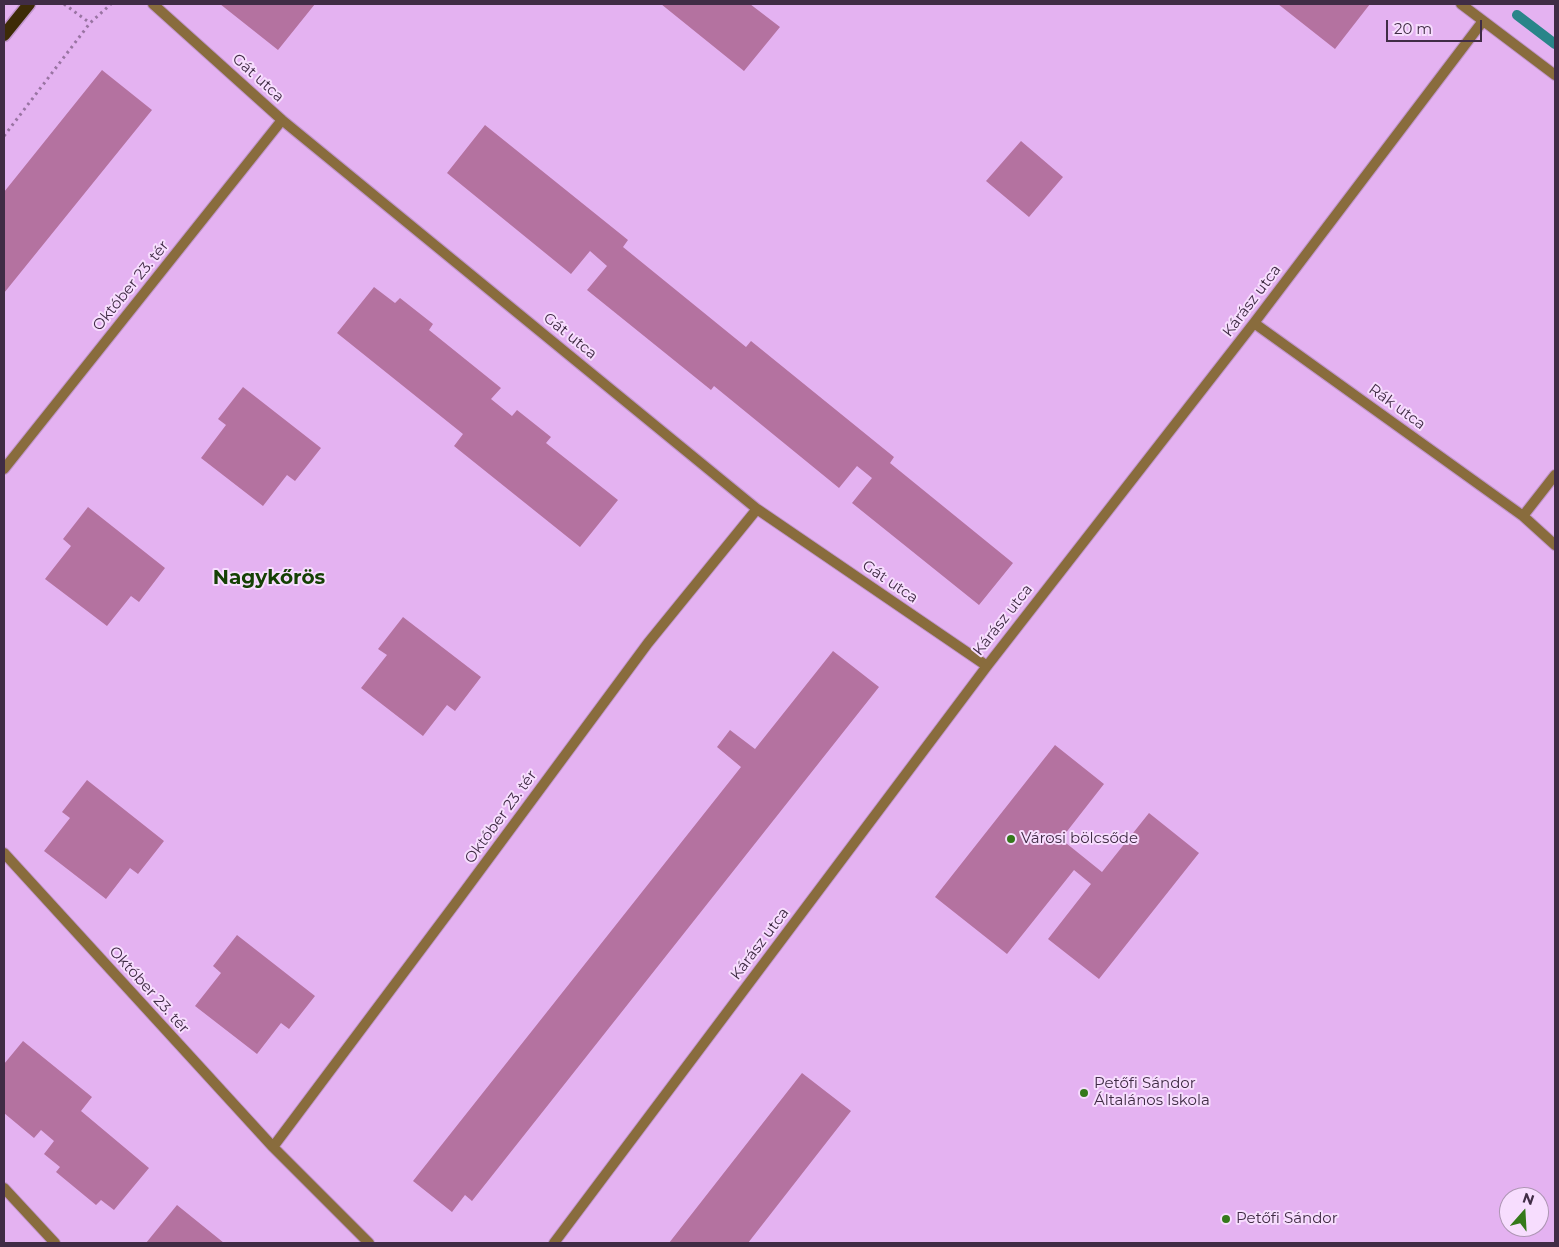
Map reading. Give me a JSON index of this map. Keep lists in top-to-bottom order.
{
  "streets": {
    "street": [
      "Gát utca",
      "Október 23. tér",
      "Kárász utca",
      "Rák utca"
    ]
  },
  "crossings": [
    ["Gát utca", "Október 23. tér"],
    ["Gát utca", "Kárász utca"],
    ["Kárász utca", "Rák utca"]
  ],
  "districts": ["Nagykőrös"],
  "places": ["Városi bölcsőde", "Petőfi Sándor Általános Iskola", "Petőfi Sándor"],
  "scale_bar": "20 m",
  "north": "top"
}
